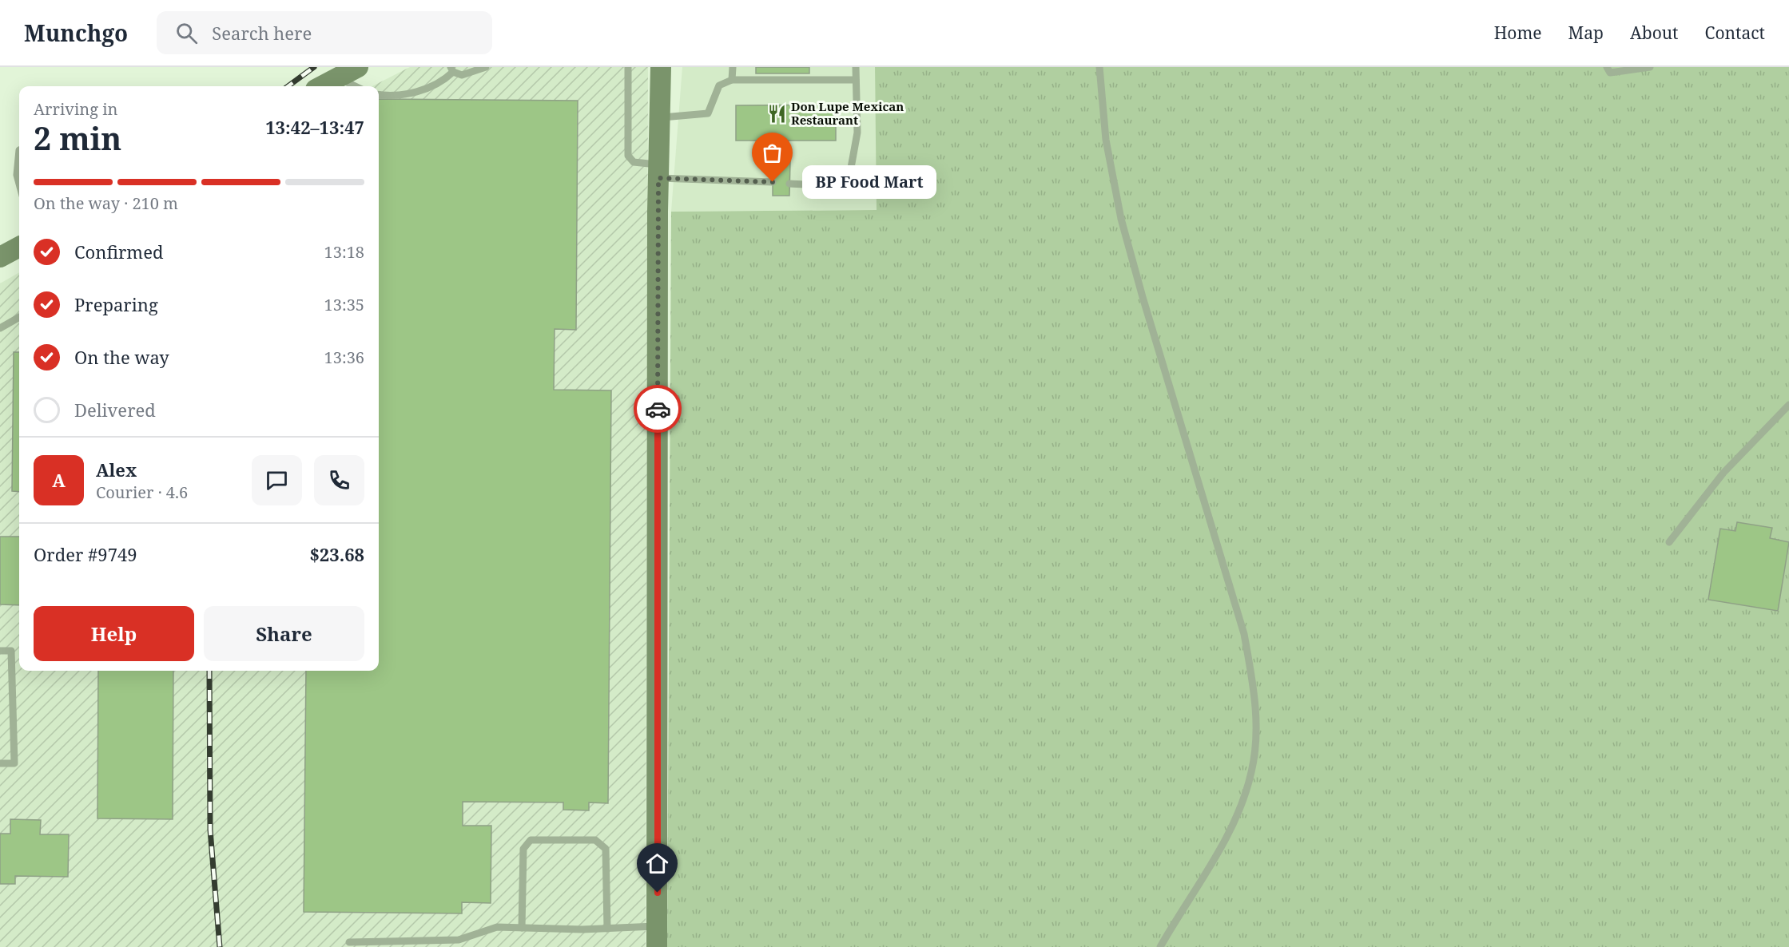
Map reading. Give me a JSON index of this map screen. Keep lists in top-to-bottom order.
{
  "places": {
    "restaurant": ["Don Lupe Mexican Restaurant"],
    "other": ["BP Food Mart"]
  },
  "page": {
    "header": "Munchgo",
    "search": "Search here",
    "nav": [
      "Home",
      "Map",
      "About",
      "Contact"
    ],
    "heading": ["2 min", "Arriving in", "13:42–13:47"],
    "panel": [
      "Alex",
      "Courier · 4.6",
      "Order #9749",
      "$23.68"
    ],
    "bubble": "BP Food Mart",
    "bar": "On the way · 210 m",
    "list": [
      ["Confirmed", "13:18"],
      ["Preparing", "13:35"],
      ["On the way", "13:36"],
      "Delivered"
    ],
    "round": "A",
    "buttons": ["Help", "Share"]
  }
}
